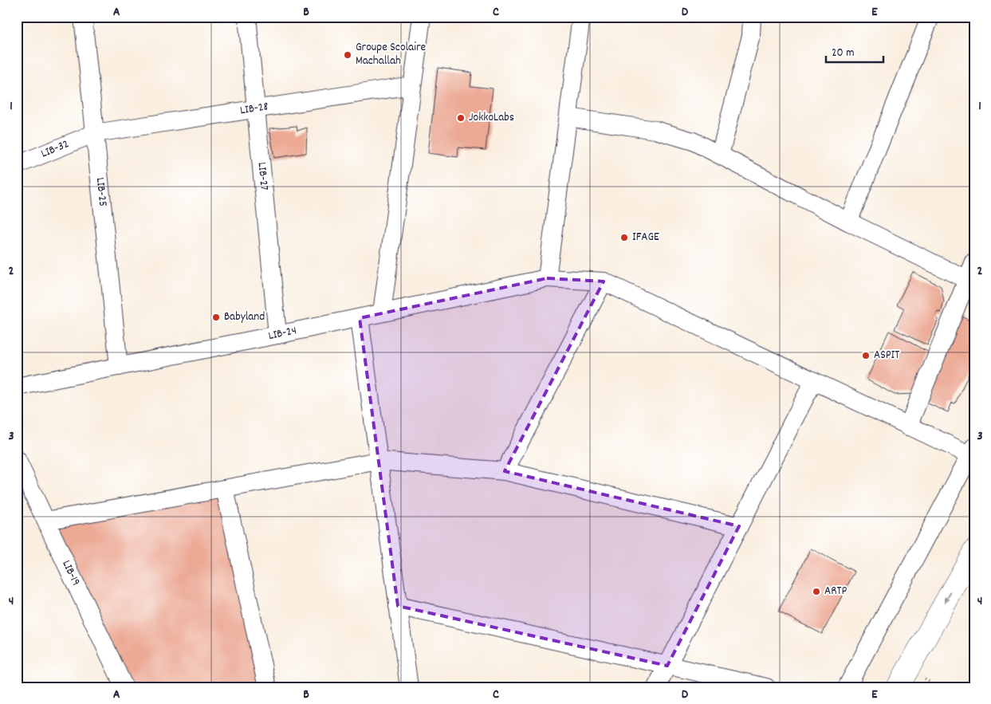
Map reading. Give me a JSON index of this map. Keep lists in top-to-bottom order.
{
  "streets": {
    "street": [
      "LIB-28",
      "LIB-32",
      "LIB-27",
      "LIB-25",
      "LIB-24",
      "LIB-19"
    ]
  },
  "crossings": [
    ["LIB-28", "LIB-32"],
    ["LIB-28", "LIB-27"],
    ["LIB-28", "LIB-25"],
    ["LIB-32", "LIB-25"],
    ["LIB-27", "LIB-24"],
    ["LIB-25", "LIB-24"]
  ],
  "places": [
    "Groupe Scolaire Machallah",
    "JokkoLabs",
    "IFAGE",
    "Babyland",
    "ASPIT",
    "ARTP"
  ],
  "scale_bar": "20 m",
  "grid": {
    "columns": [
      "A",
      "B",
      "C",
      "D",
      "E"
    ],
    "rows": [
      "1",
      "2",
      "3",
      "4"
    ]
  }
}
